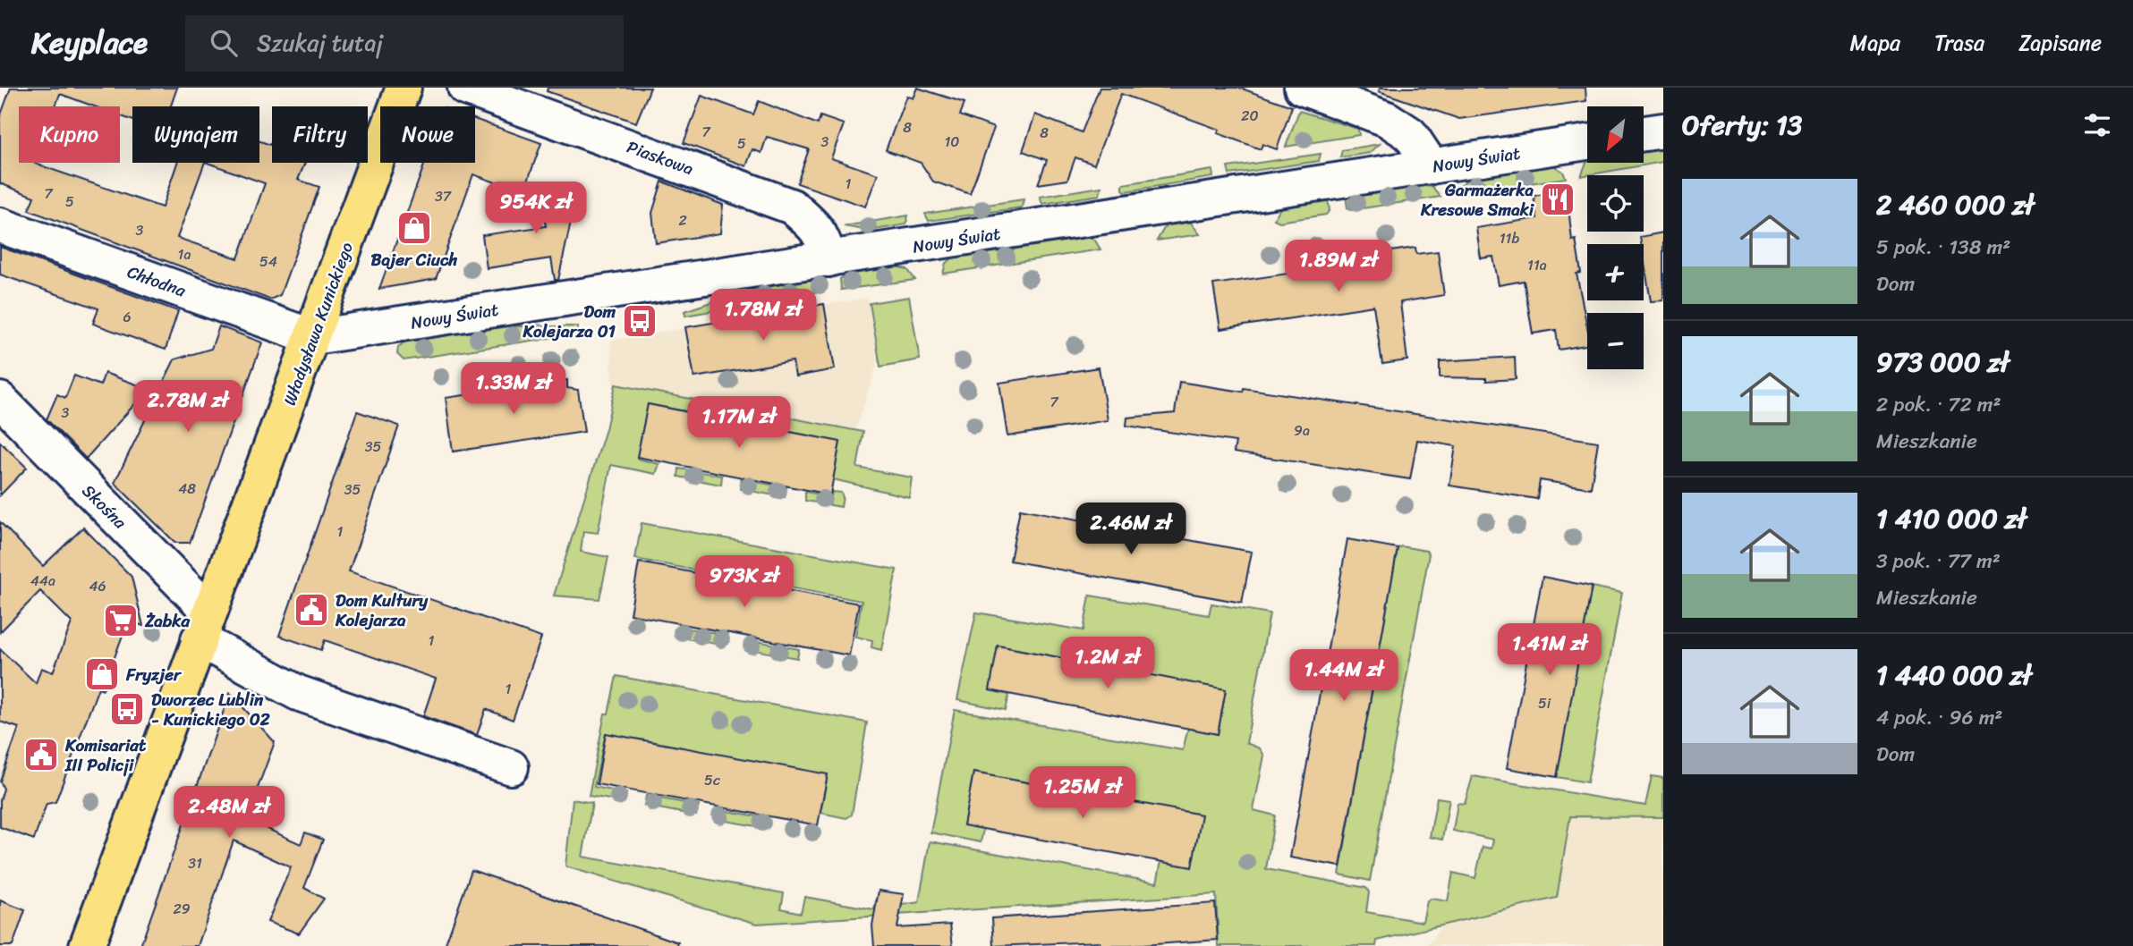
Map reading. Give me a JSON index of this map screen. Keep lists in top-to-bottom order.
{
  "streets": {
    "main road": ["Władysława Kunickiego"],
    "street": [
      "Piaskowa",
      "Nowy Świat",
      "Chłodna",
      "Skośna"
    ]
  },
  "crossings": [
    ["Piaskowa", "Nowy Świat"],
    ["Nowy Świat", "Chłodna"],
    ["Nowy Świat", "Władysława Kunickiego"],
    ["Chłodna", "Władysława Kunickiego"],
    ["Władysława Kunickiego", "Skośna"]
  ],
  "places": {
    "restaurant": ["Garmażerka Kresowe Smaki"],
    "shop": ["Bajer Ciuch", "Fryzjer"],
    "bus stop": ["Dom Kolejarza 01", "Dworzec Lublin - Kunickiego 02"],
    "public building": ["Dom Kultury Kolejarza", "Komisariat III Policji"],
    "supermarket": ["Żabka"]
  },
  "house_numbers": [
    "20",
    "8",
    "7",
    "8",
    "3",
    "10",
    "5",
    "1",
    "7",
    "37",
    "5",
    "2",
    "3",
    "11b",
    "1a",
    "54",
    "11a",
    "6",
    "7",
    "3",
    "9a",
    "35",
    "48",
    "35",
    "1",
    "44a",
    "46",
    "1",
    "1",
    "5i",
    "5c",
    "31",
    "29"
  ],
  "north": "bottom left",
  "page": {
    "header": "Keyplace",
    "search": "Szukaj tutaj",
    "nav": ["Mapa", "Trasa", "Zapisane"],
    "heading": "Oferty: 13",
    "map_buttons": ["+", "−"],
    "chip": [
      "Kupno",
      "Wynajem",
      "Filtry",
      "Nowe"
    ],
    "list": [
      {
        "name": "2 460 000 zł",
        "note": "5 pok. · 138 m² · Dom"
      },
      {
        "name": "973 000 zł",
        "note": "2 pok. · 72 m² · Mieszkanie"
      },
      {
        "name": "1 410 000 zł",
        "note": "3 pok. · 77 m² · Mieszkanie"
      },
      {
        "name": "1 440 000 zł",
        "note": "4 pok. · 96 m² · Dom"
      }
    ],
    "price": [
      "954K zł",
      "1.89M zł",
      "1.78M zł",
      "1.33M zł",
      "2.78M zł",
      "1.17M zł",
      "2.46M zł",
      "973K zł",
      "1.41M zł",
      "1.2M zł",
      "1.44M zł",
      "1.25M zł",
      "2.48M zł"
    ]
  }
}
